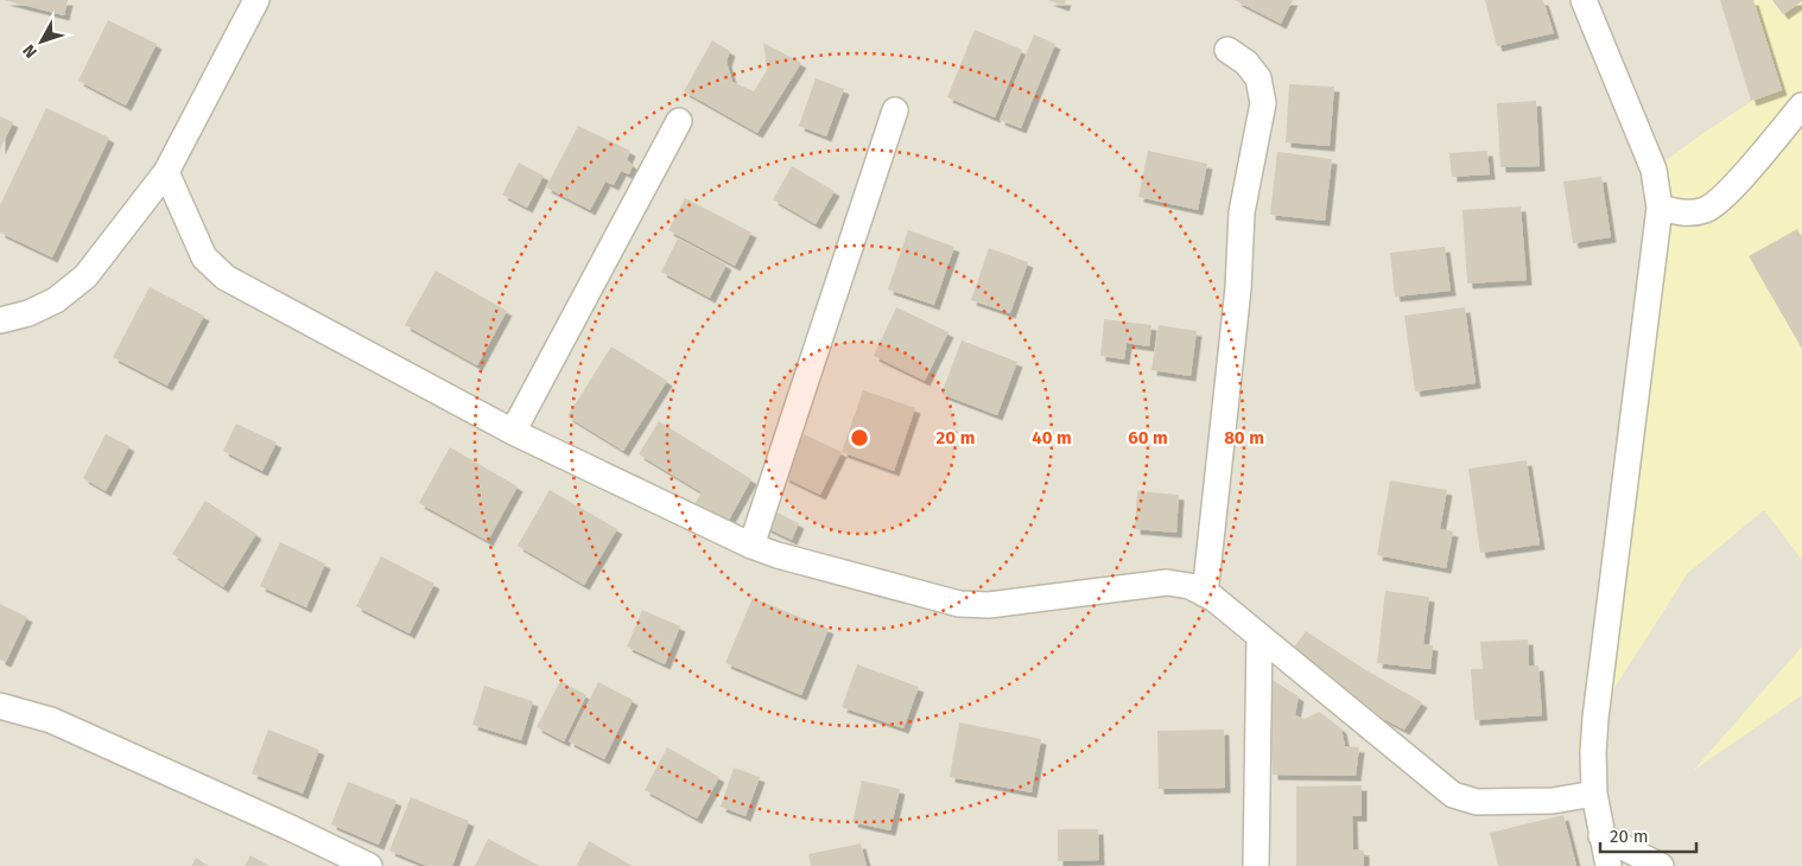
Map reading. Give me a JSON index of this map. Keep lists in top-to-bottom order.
{
  "scale_bar": "20 m",
  "north": "bottom left",
  "rings": [
    "20 m",
    "40 m",
    "60 m",
    "80 m"
  ]
}
